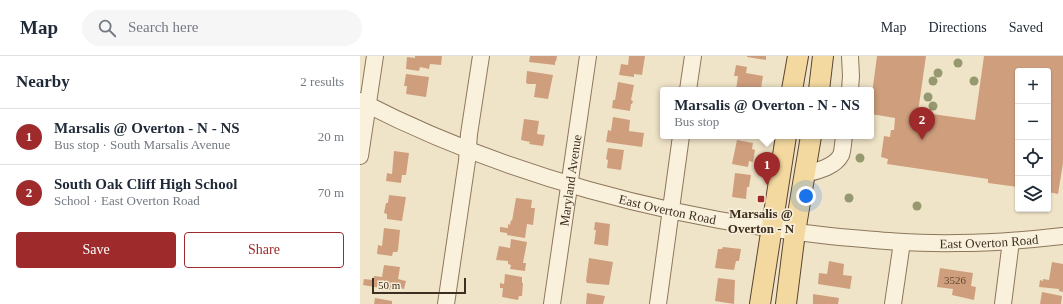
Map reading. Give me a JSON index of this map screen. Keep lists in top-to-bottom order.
{
  "streets": {
    "street": ["Maryland Avenue", "East Overton Road"]
  },
  "crossings": [
    ["Maryland Avenue", "East Overton Road"]
  ],
  "places": {
    "transit": ["Marsalis @ Overton - N"]
  },
  "house_numbers": ["3526"],
  "scale_bar": "50 m",
  "page": {
    "header": "Map",
    "search": "Search here",
    "nav": ["Map", "Directions", "Saved"],
    "heading": ["Nearby", "2 results"],
    "map_buttons": ["+", "−"],
    "popup": ["Marsalis @ Overton - N - NS", "Bus stop"],
    "pins": ["2", "1"],
    "list": [
      {
        "mark": "1",
        "name": "Marsalis @ Overton - N - NS",
        "note": "Bus stop · South Marsalis Avenue",
        "value": "20 m"
      },
      {
        "mark": "2",
        "name": "South Oak Cliff High School",
        "note": "School · East Overton Road",
        "value": "70 m"
      }
    ],
    "buttons": ["Save", "Share"],
    "scale": "50 m"
  }
}
